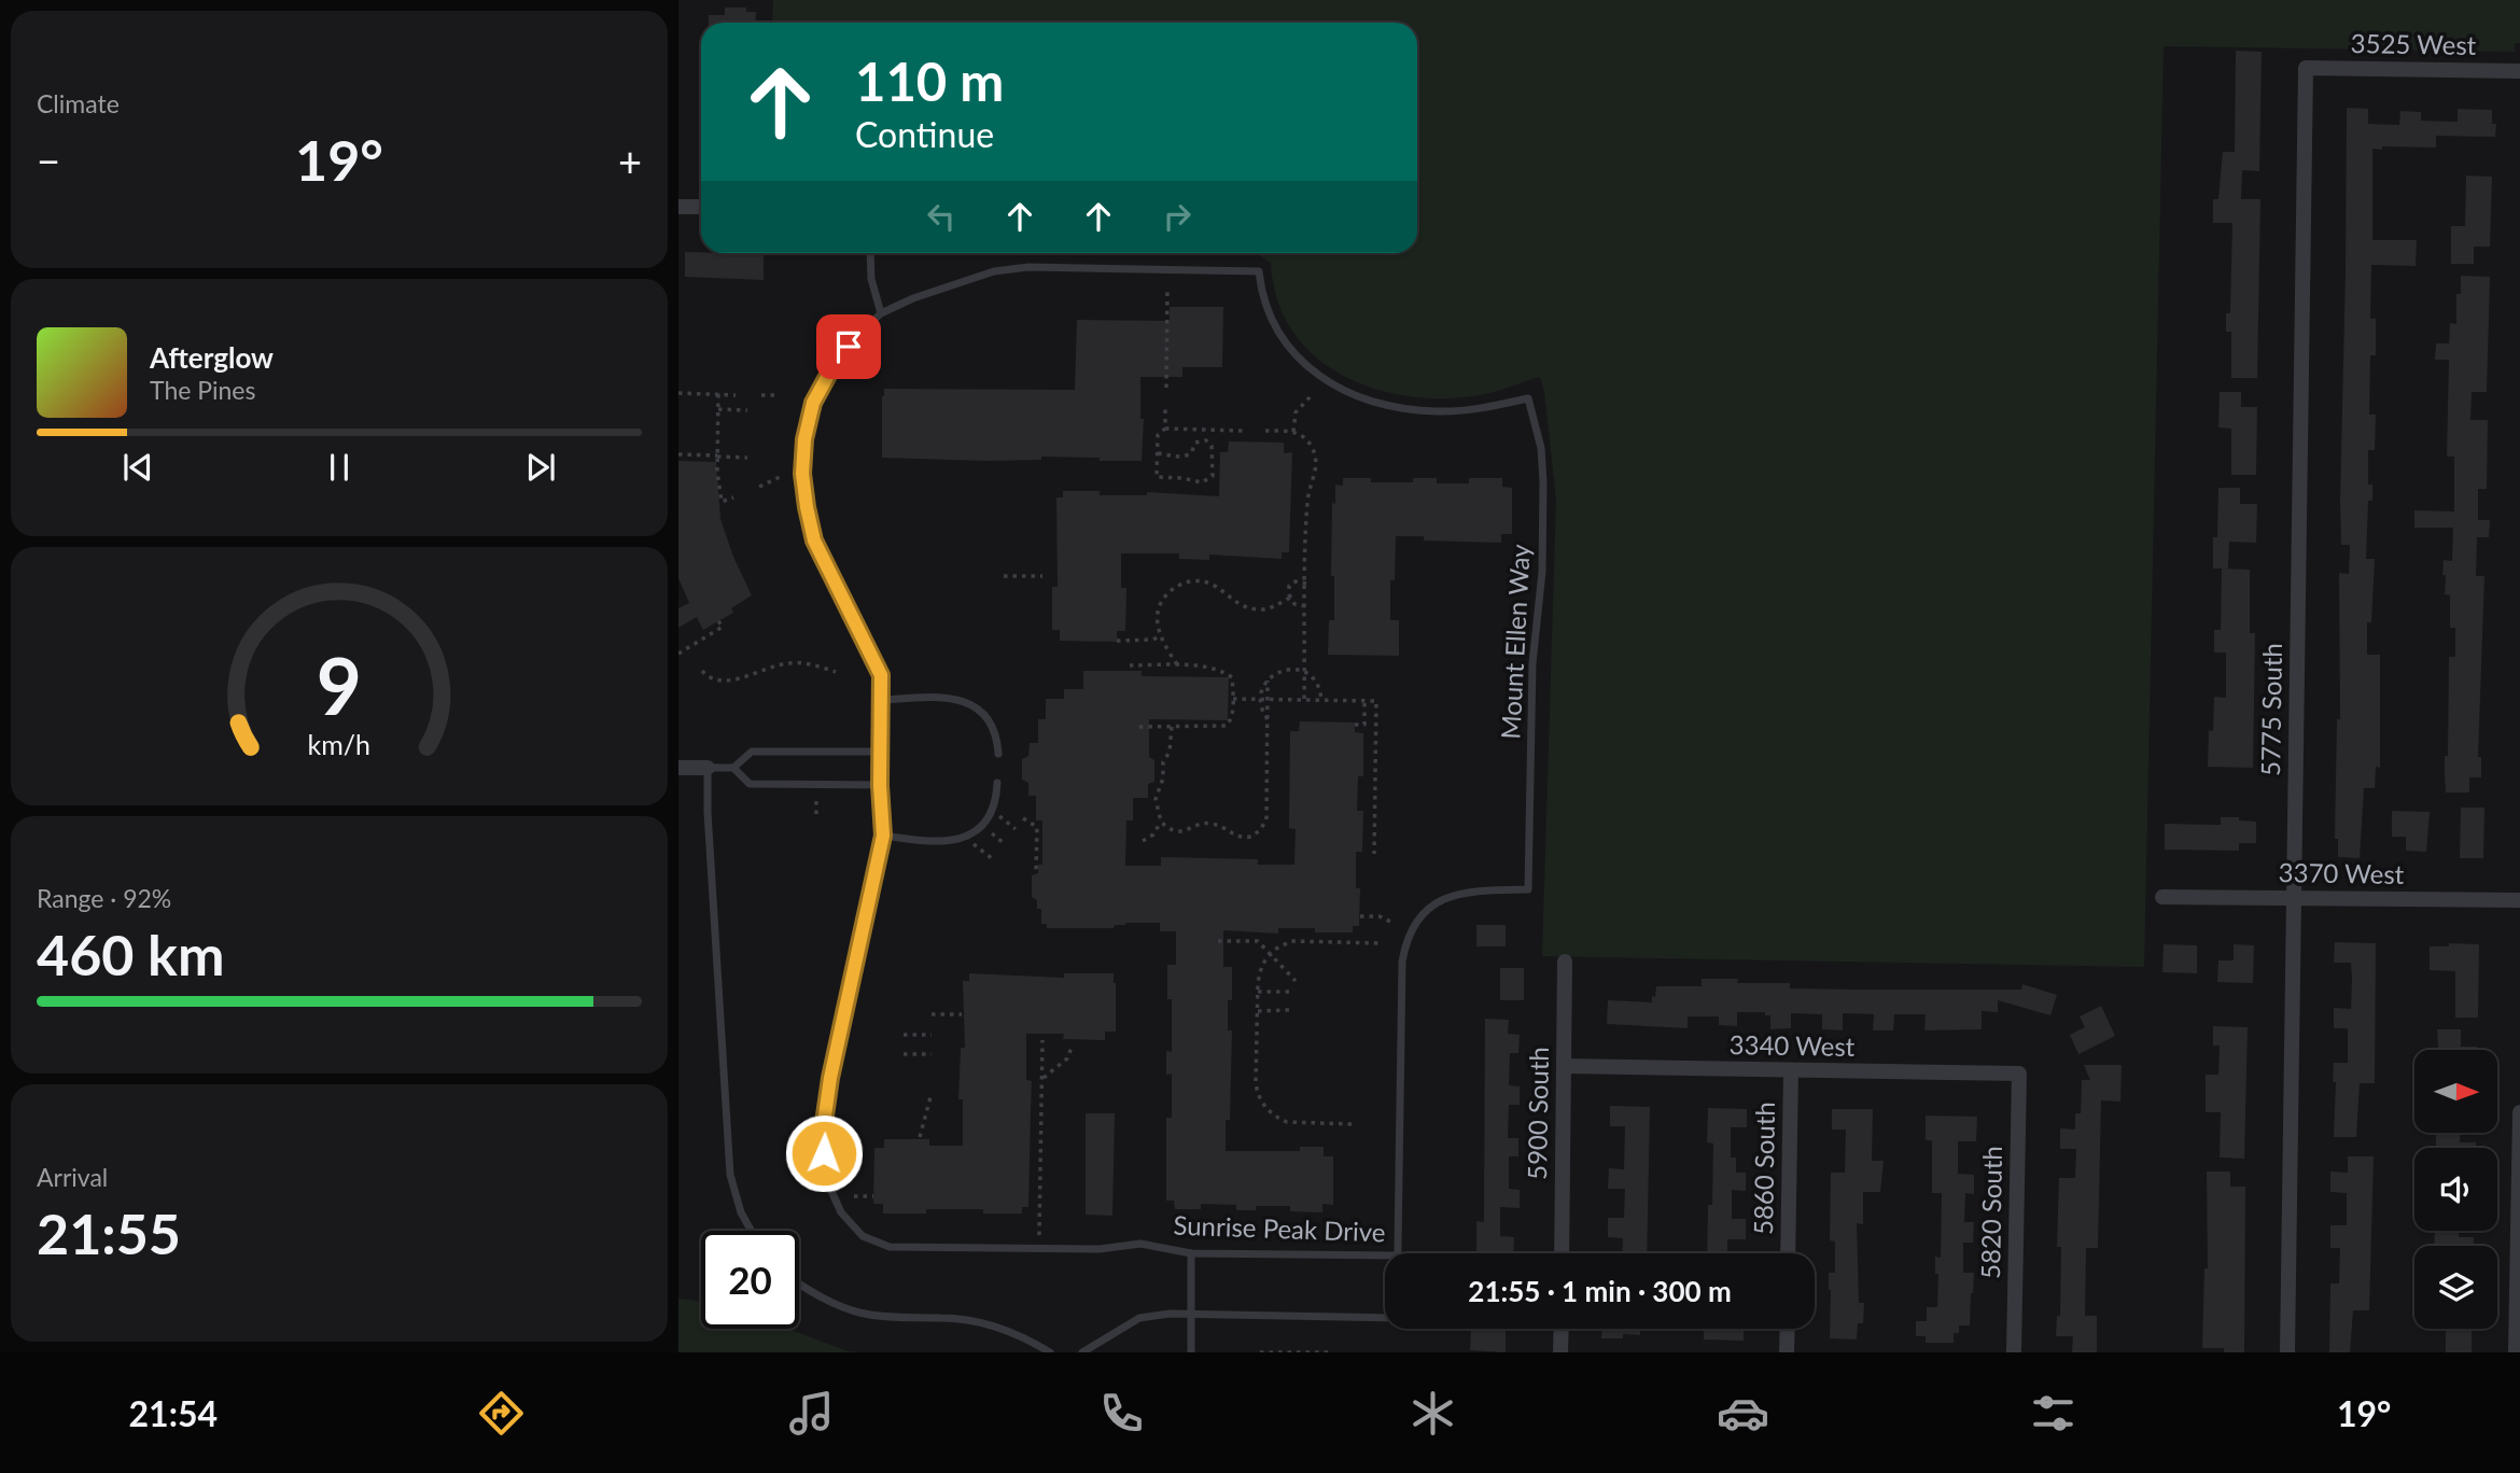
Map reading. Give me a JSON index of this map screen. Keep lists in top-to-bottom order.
{
  "streets": {
    "street": [
      "3525 West",
      "5775 South",
      "3370 West",
      "3340 West",
      "5900 South",
      "5860 South",
      "5820 South"
    ],
    "lane": ["Mount Ellen Way", "Sunrise Peak Drive"]
  },
  "crossings": [
    ["3525 West", "5775 South"],
    ["Mount Ellen Way", "Sunrise Peak Drive"],
    ["5775 South", "3370 West"],
    ["3340 West", "5900 South"],
    ["3340 West", "5860 South"],
    ["3340 West", "5820 South"]
  ],
  "north": "right",
  "page": {
    "tile": [
      "Climate",
      ["Range · 92%", "460 km"],
      ["Arrival", "21:55"]
    ],
    "turn": ["110 m", "Continue"],
    "heat": ["−", "19°", "+"],
    "song": ["Afterglow", "The Pines"],
    "limit": "20",
    "trip": "21:55 · 1 min · 300 m",
    "tabs": ["21:54", "19°"],
    "gauge": ["9", "km/h"]
  }
}
